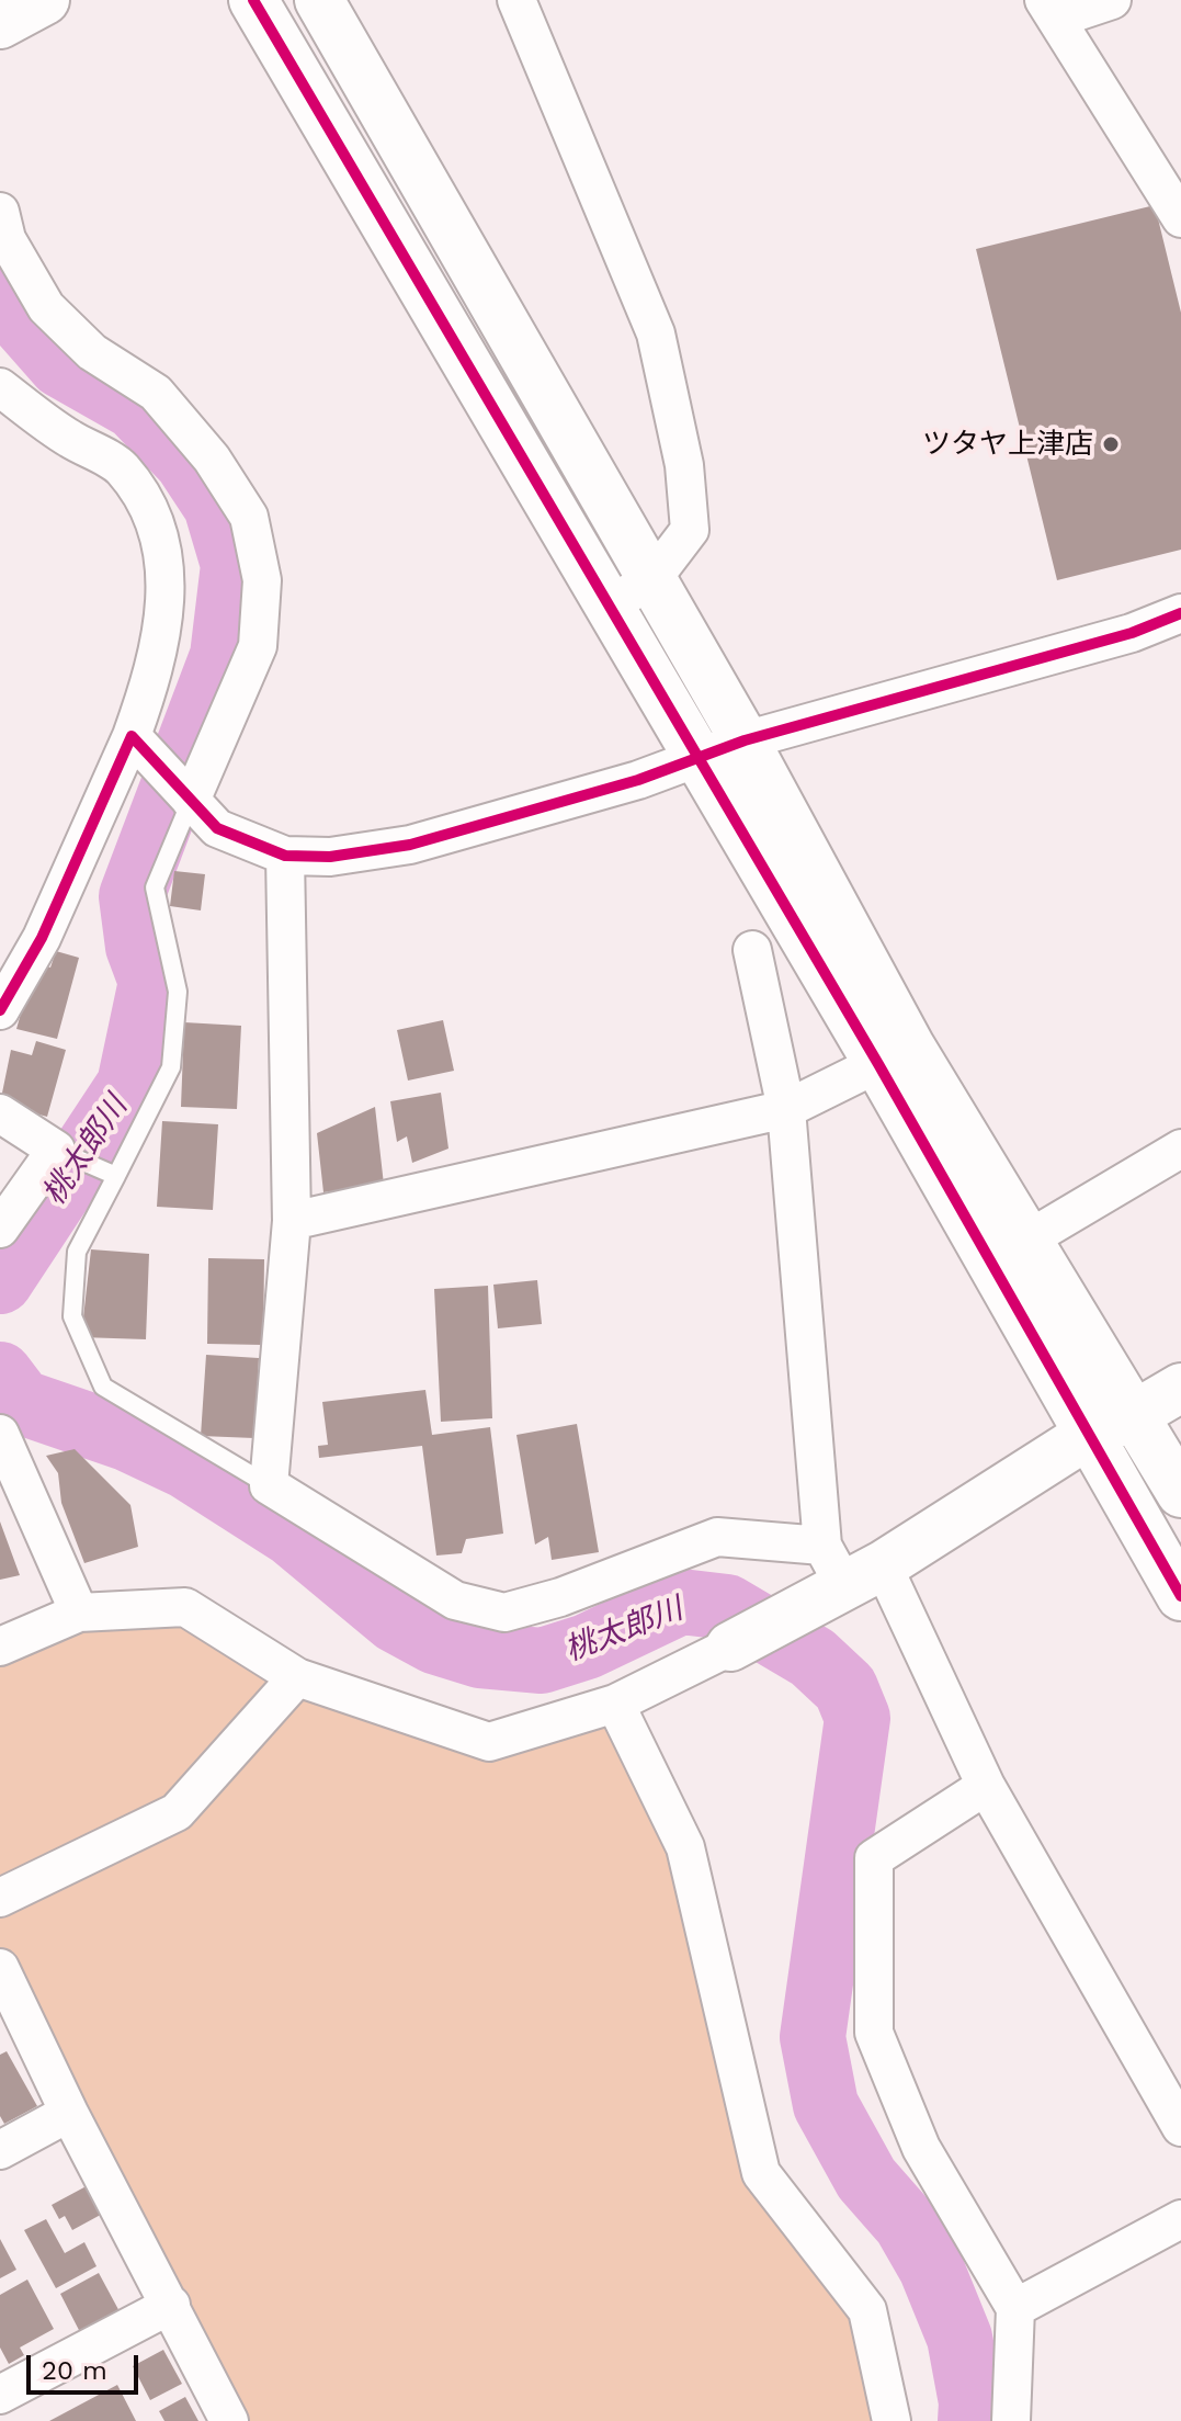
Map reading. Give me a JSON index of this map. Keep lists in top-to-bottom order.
{
  "water": ["桃太郎川"],
  "places": ["ツタヤ上津店"],
  "scale_bar": "20 m"
}
